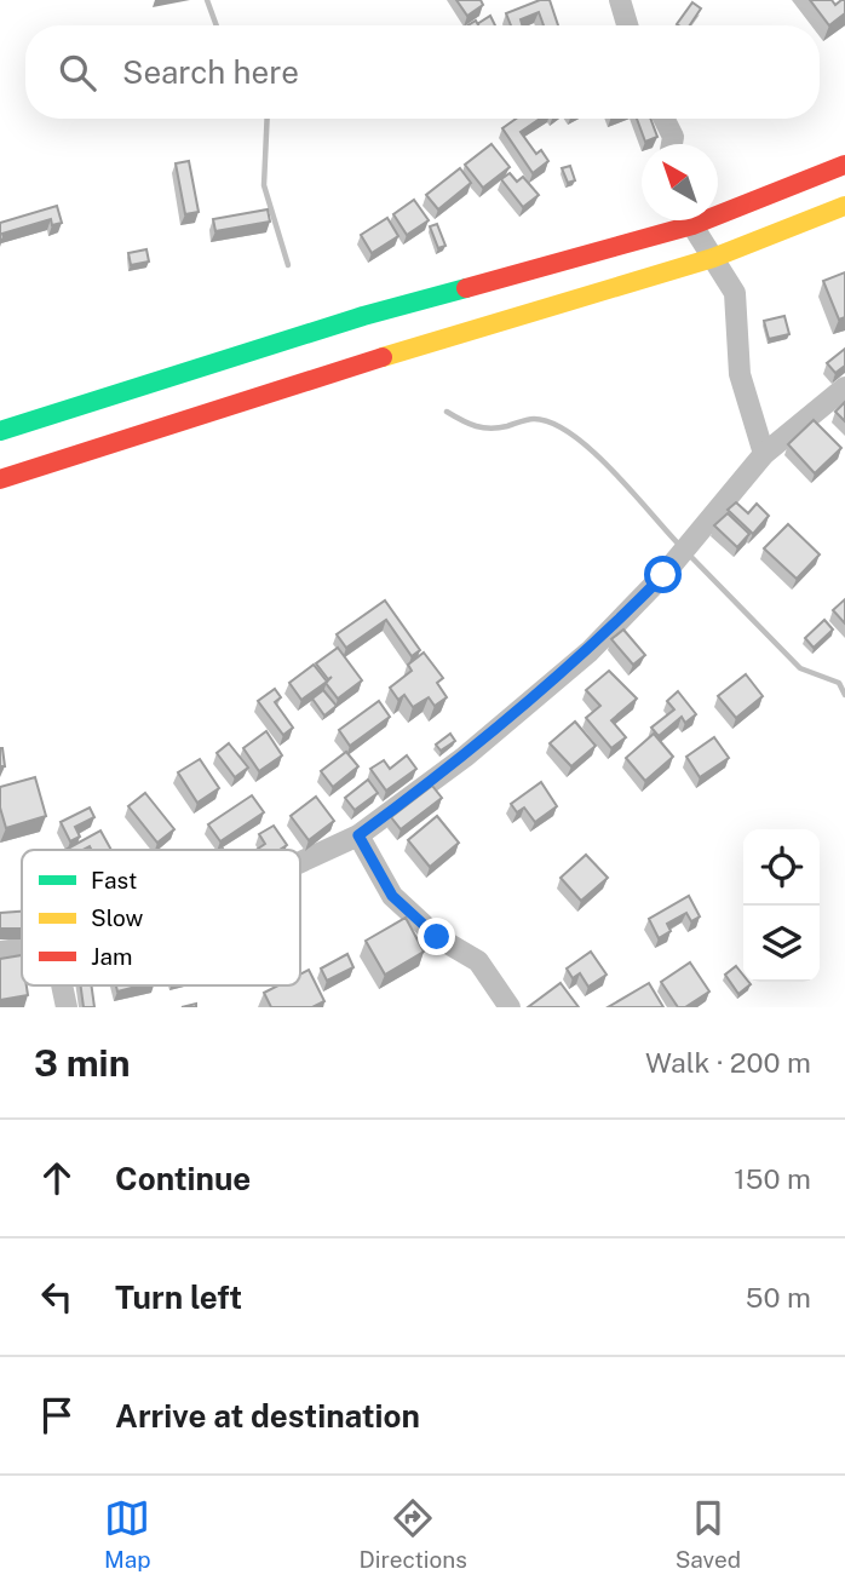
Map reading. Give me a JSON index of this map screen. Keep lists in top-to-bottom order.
{
  "legend": ["Fast", "Slow", "Jam"],
  "north": "top left",
  "page": {
    "search": "Search here",
    "heading": ["3 min", "Walk · 200 m"],
    "list": [
      ["Continue", "150 m"],
      ["Turn left", "50 m"],
      "Arrive at destination"
    ],
    "nav": ["Map", "Directions", "Saved"]
  }
}
